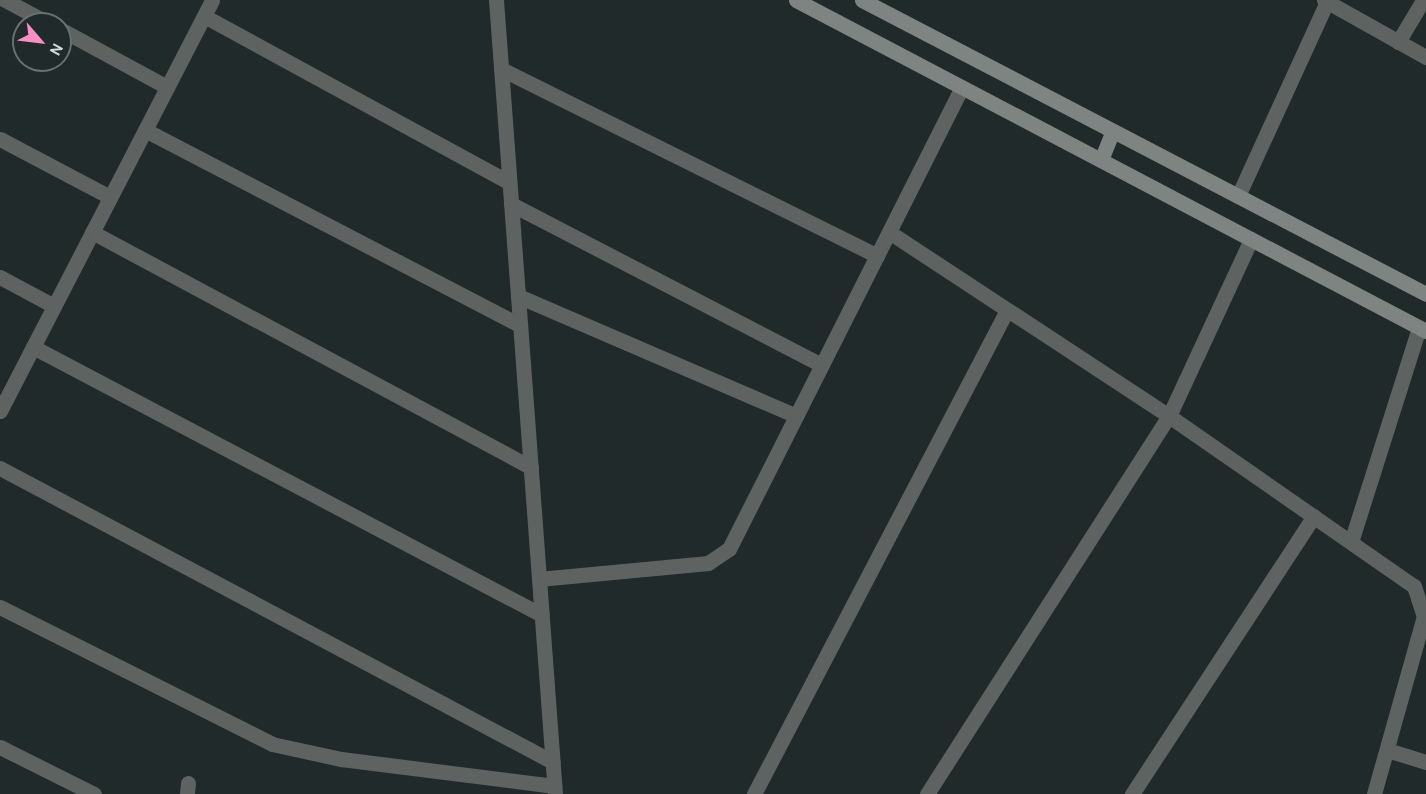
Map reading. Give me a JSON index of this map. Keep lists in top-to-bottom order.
{
  "north": "bottom right"
}
